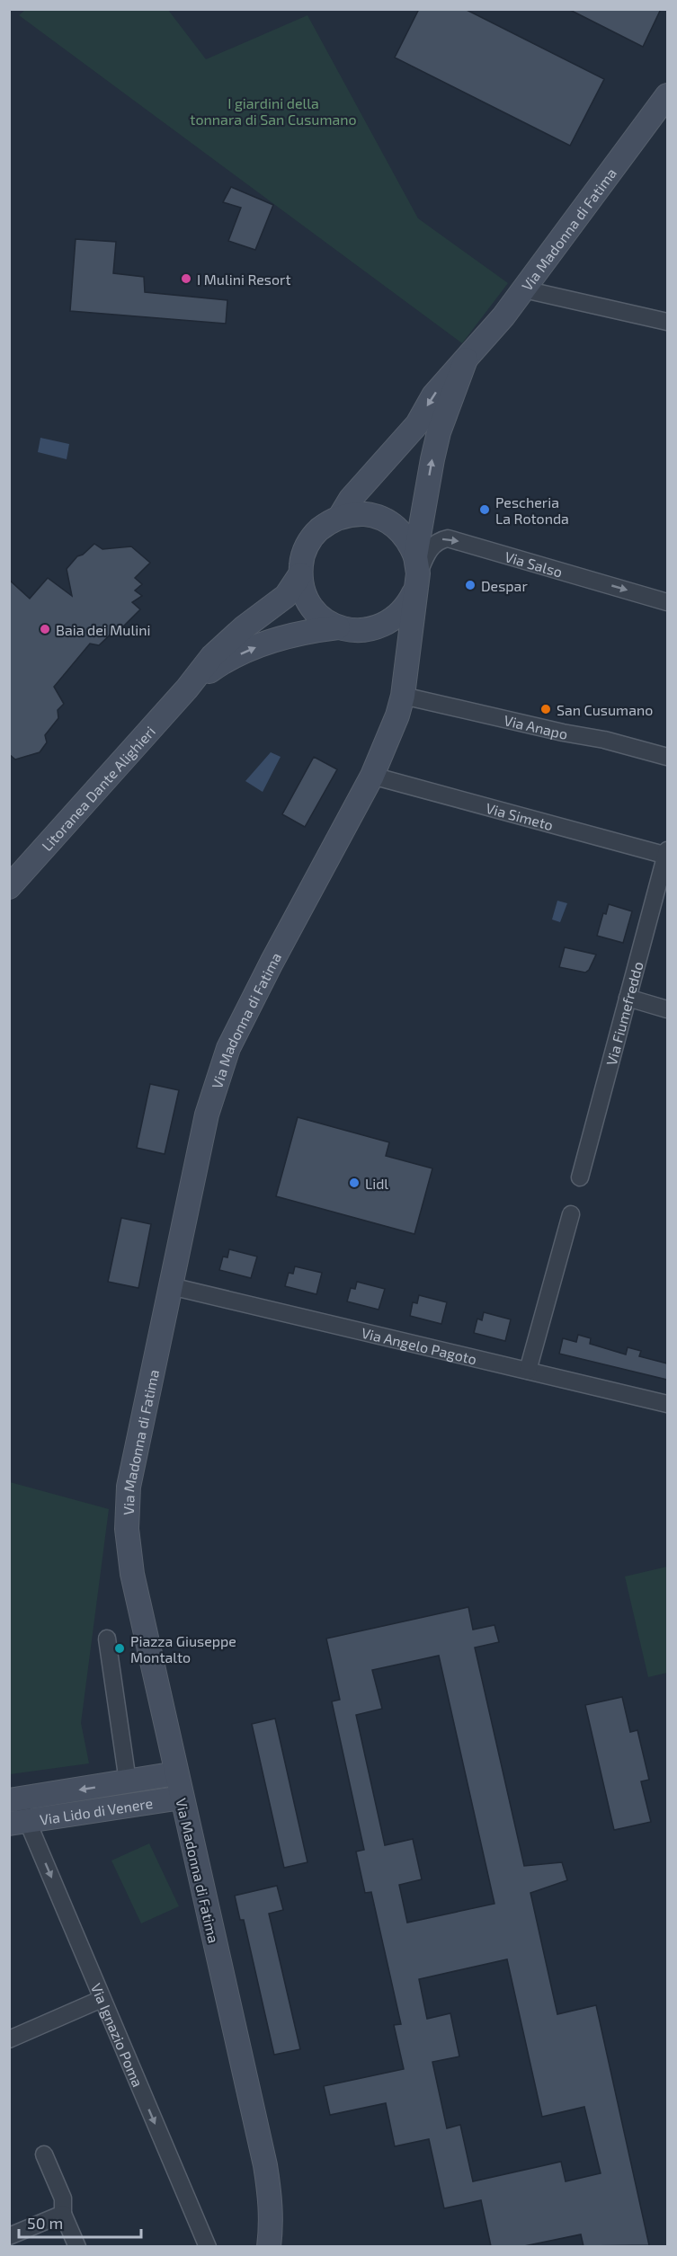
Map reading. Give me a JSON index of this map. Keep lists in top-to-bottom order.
{
  "streets": {
    "street": [
      "Via Madonna di Fatima",
      "Via Salso",
      "Via Anapo",
      "Litoranea Dante Alighieri",
      "Via Simeto",
      "Via Fiumefreddo",
      "Via Angelo Pagoto",
      "Via Lido di Venere",
      "Via Ignazio Poma"
    ]
  },
  "crossings": [
    ["Via Madonna di Fatima", "Via Salso"],
    ["Via Madonna di Fatima", "Via Anapo"],
    ["Via Madonna di Fatima", "Via Simeto"],
    ["Via Madonna di Fatima", "Via Angelo Pagoto"],
    ["Via Madonna di Fatima", "Via Lido di Venere"],
    ["Via Simeto", "Via Fiumefreddo"],
    ["Via Lido di Venere", "Via Ignazio Poma"]
  ],
  "one_way": ["Via Salso", "Via Ignazio Poma"],
  "parks": ["I giardini della tonnara di San Cusumano"],
  "places": [
    "I Mulini Resort",
    "Pescheria La Rotonda",
    "Despar",
    "Baia dei Mulini",
    "San Cusumano",
    "Lidl",
    "Piazza Giuseppe Montalto"
  ],
  "scale_bar": "50 m"
}
